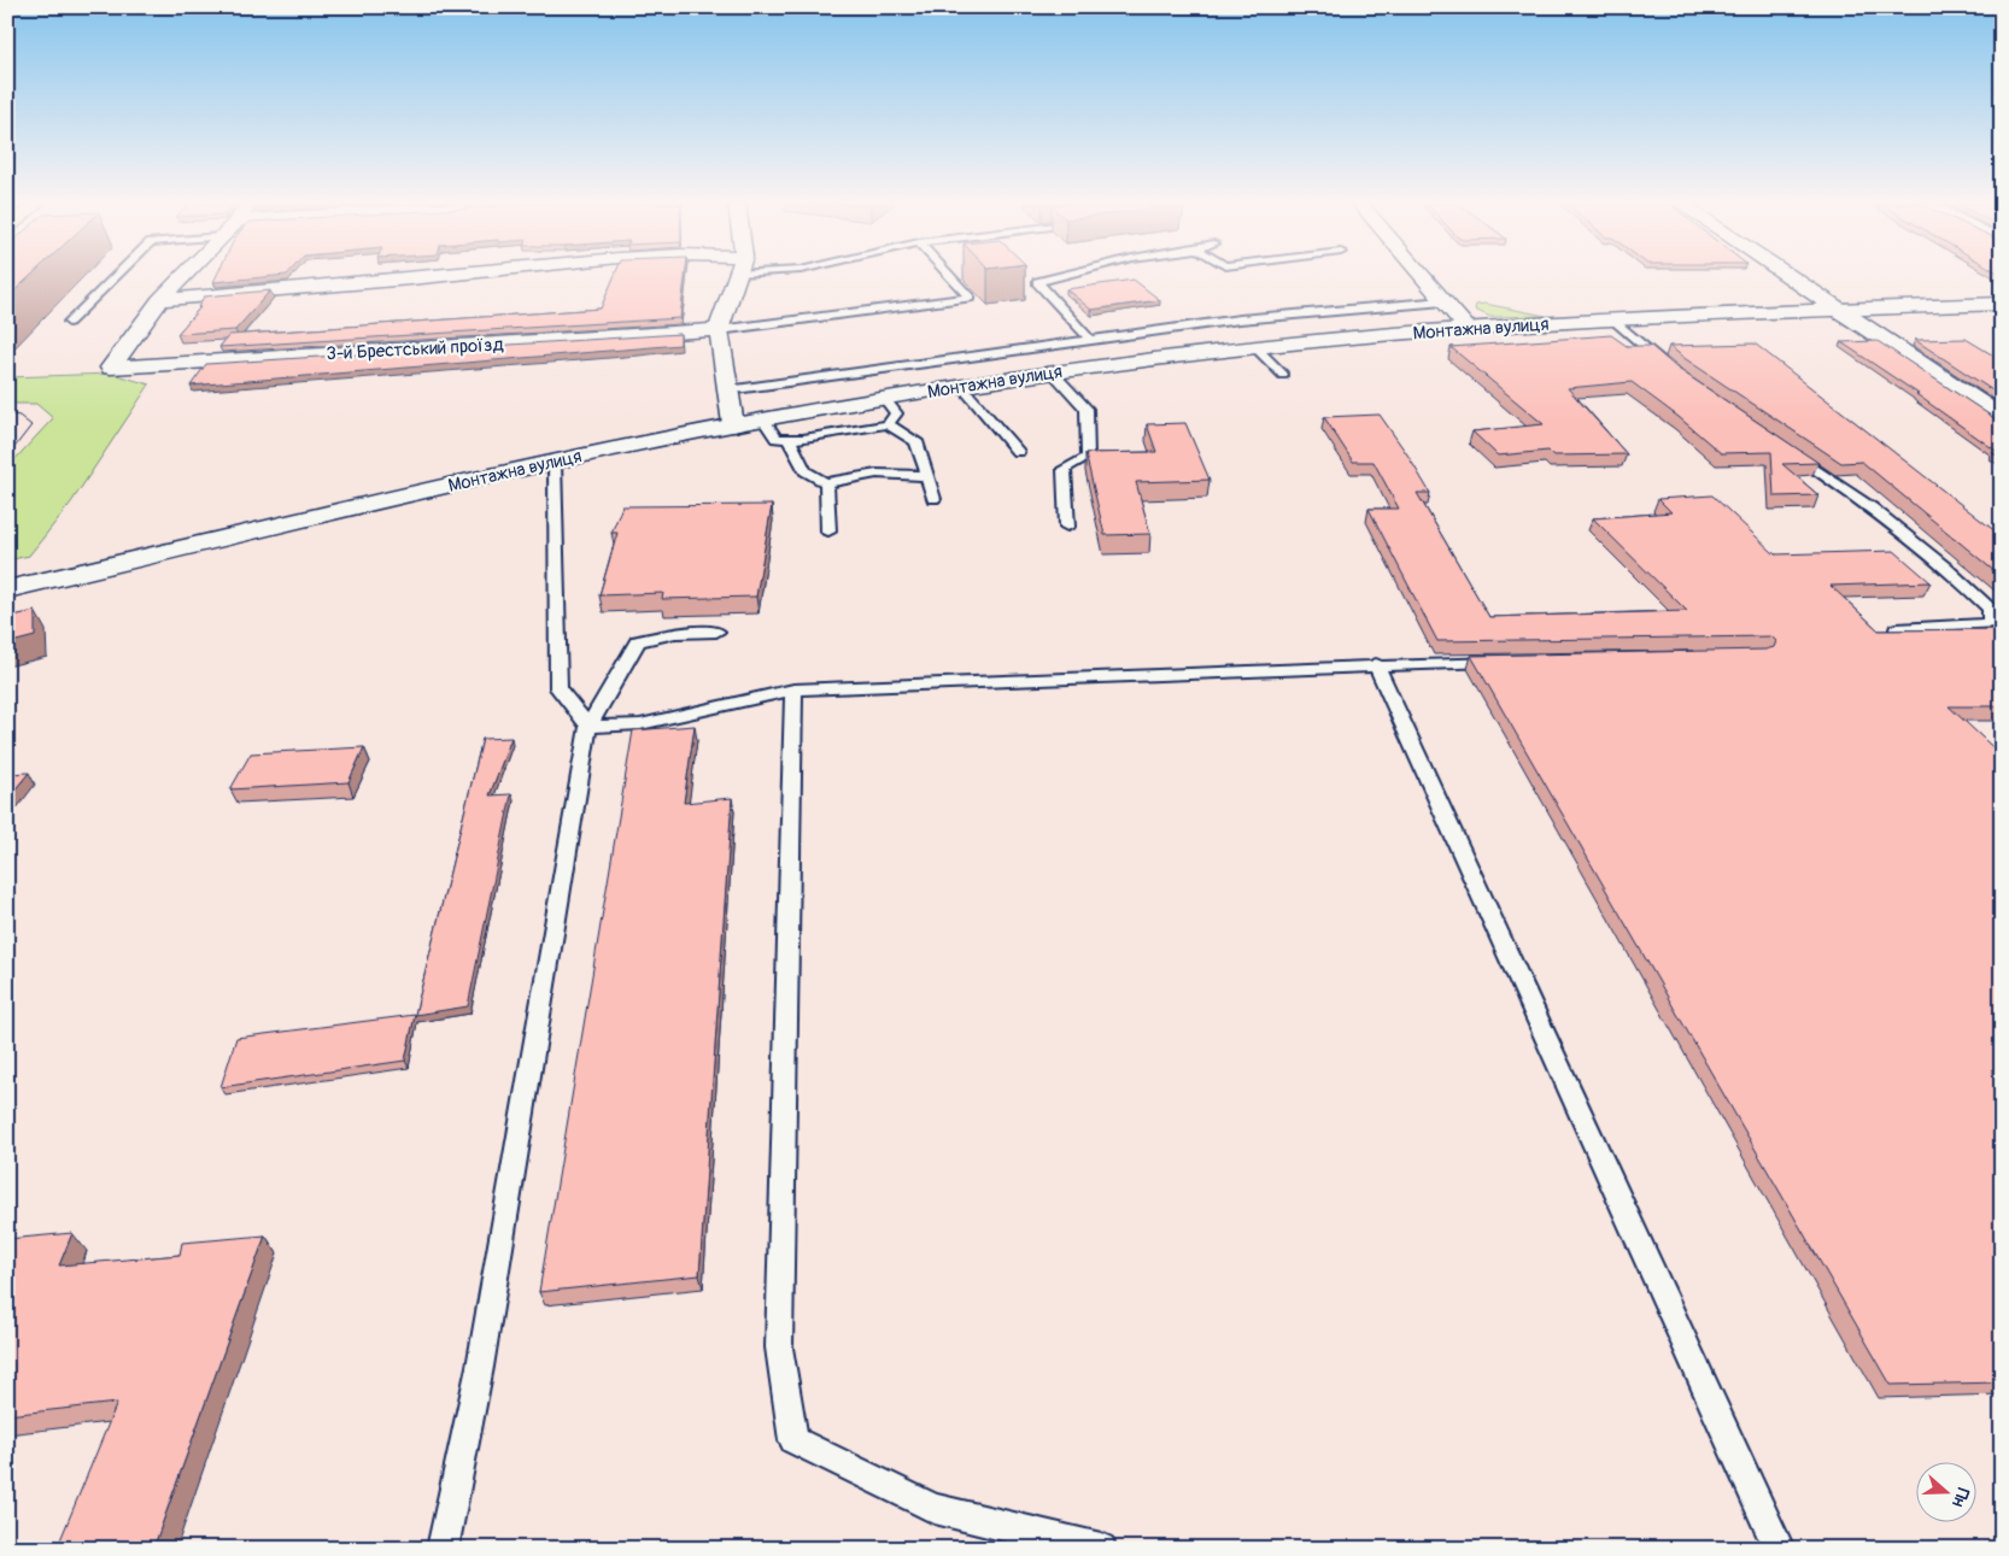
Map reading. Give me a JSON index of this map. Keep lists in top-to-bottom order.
{
  "streets": {
    "street": ["Монтажна вулиця", "3-й Брестський проїзд"]
  },
  "north": "right"
}
